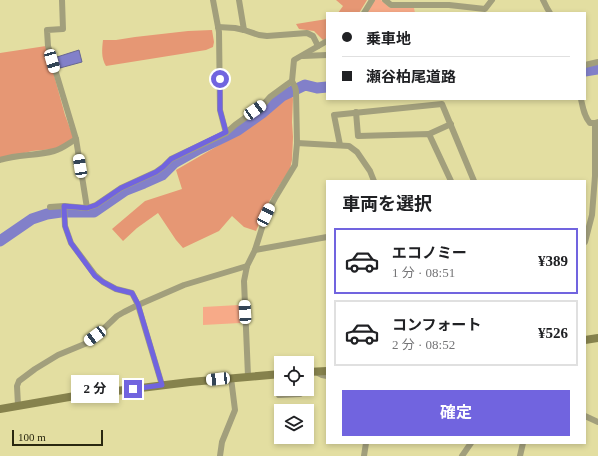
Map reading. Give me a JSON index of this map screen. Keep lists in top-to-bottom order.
{
  "scale_bar": "100 m",
  "page": {
    "banner": ["乗車地", "瀬谷柏尾道路"],
    "heading": "車両を選択",
    "list": [
      {
        "name": "エコノミー",
        "note": "1 分 · 08:51",
        "value": "¥389"
      },
      {
        "name": "コンフォート",
        "note": "2 分 · 08:52",
        "value": "¥526"
      }
    ],
    "bubble": "2 分",
    "buttons": "確定",
    "scale": "100 m"
  }
}
